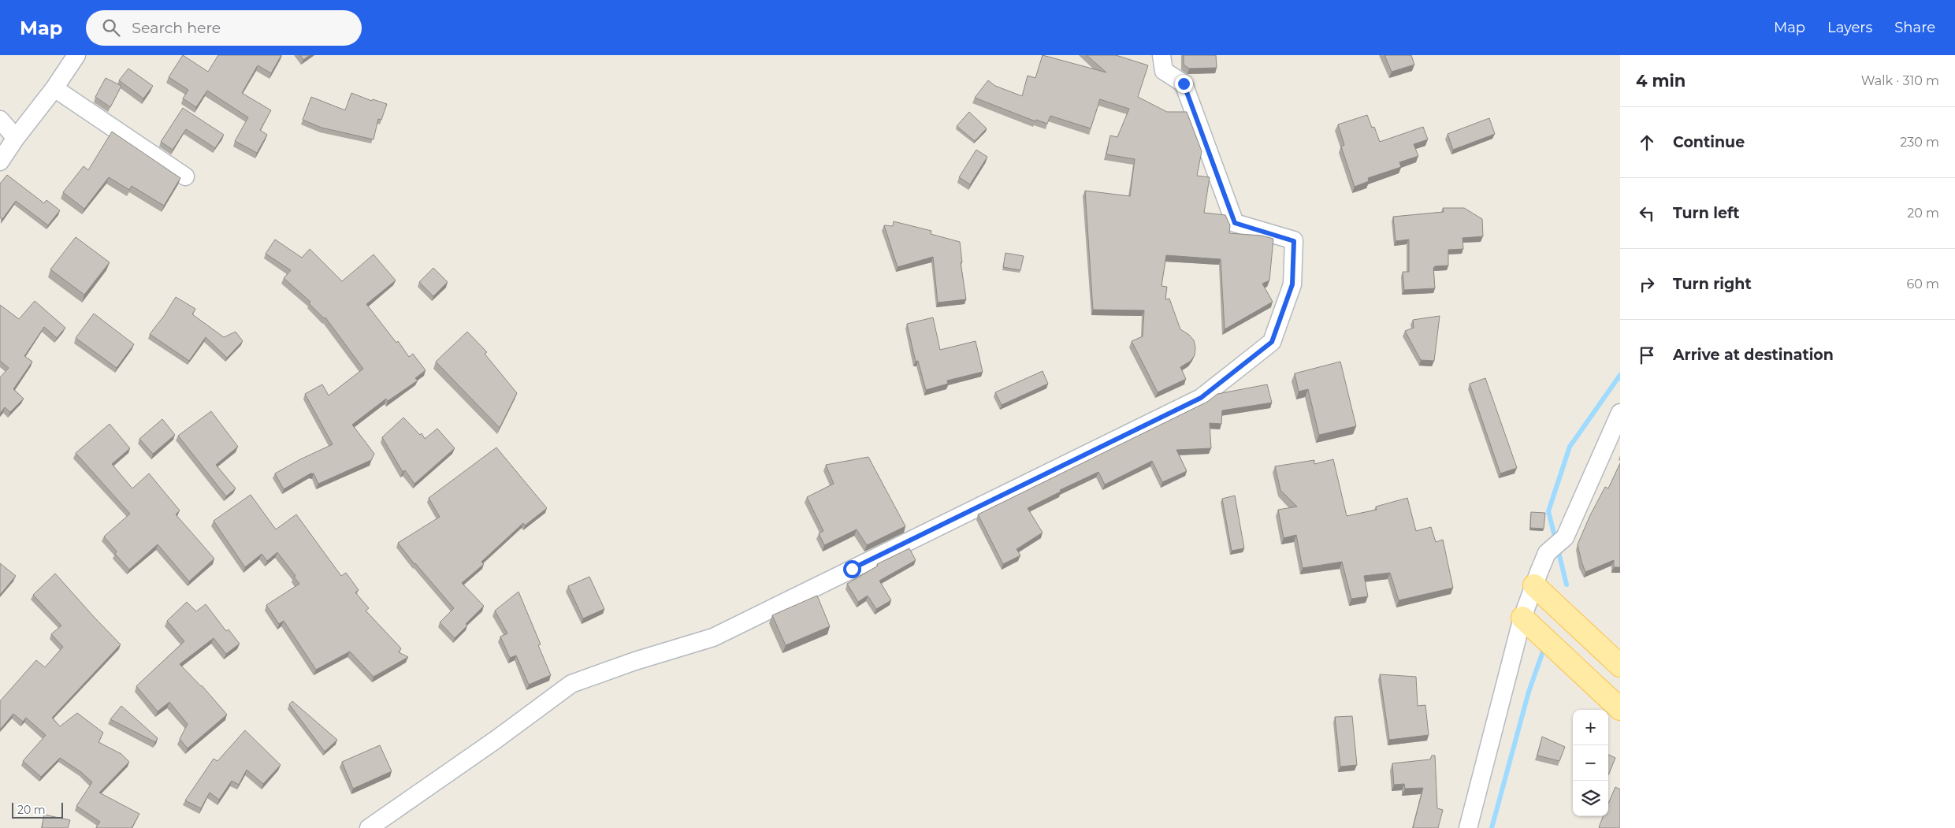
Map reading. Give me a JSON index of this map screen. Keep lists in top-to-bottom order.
{
  "scale_bar": "20 m",
  "page": {
    "header": "Map",
    "search": "Search here",
    "nav": ["Map", "Layers", "Share"],
    "heading": ["4 min", "Walk · 310 m"],
    "list": [
      ["Continue", "230 m"],
      ["Turn left", "20 m"],
      ["Turn right", "60 m"],
      "Arrive at destination"
    ],
    "map_buttons": ["+", "−"],
    "scale": "20 m"
  }
}
